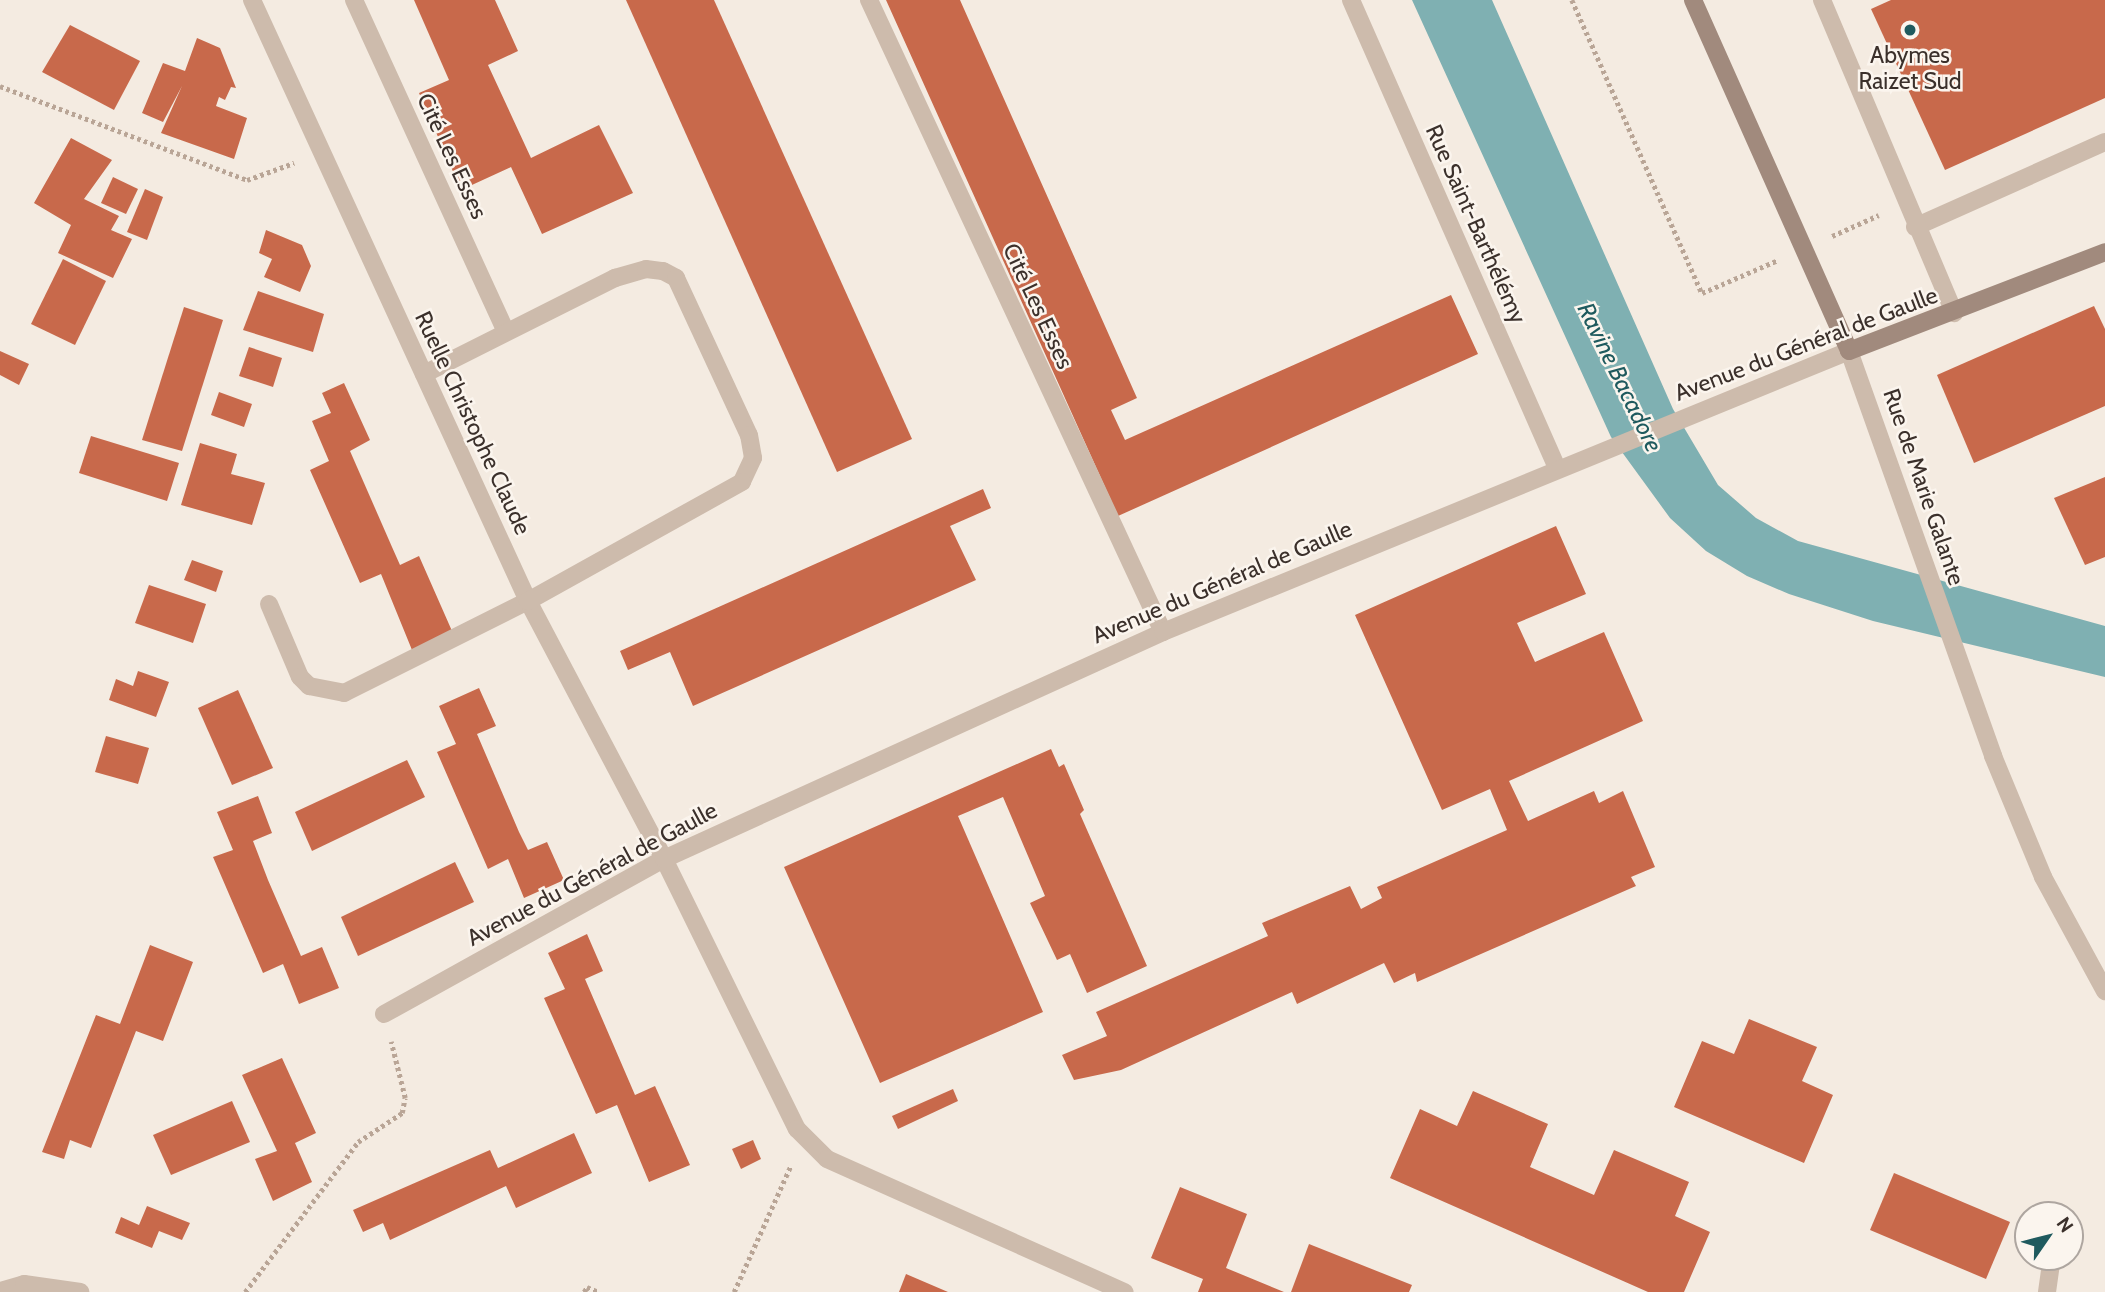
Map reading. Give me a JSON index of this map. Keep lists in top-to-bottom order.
{
  "streets": {
    "main road": ["Avenue du Général de Gaulle", "Rue de Marie Galante"],
    "street": ["Cité Les Esses", "Rue Saint-Barthélémy", "Ruelle Christophe Claude"]
  },
  "crossings": [
    ["Cité Les Esses", "Avenue du Général de Gaulle"],
    ["Rue Saint-Barthélémy", "Avenue du Général de Gaulle"],
    ["Avenue du Général de Gaulle", "Ruelle Christophe Claude"],
    ["Avenue du Général de Gaulle", "Rue de Marie Galante"]
  ],
  "water": ["Ravine Bacadore"],
  "places": ["Abymes Raizet Sud"],
  "north": "top right"
}
